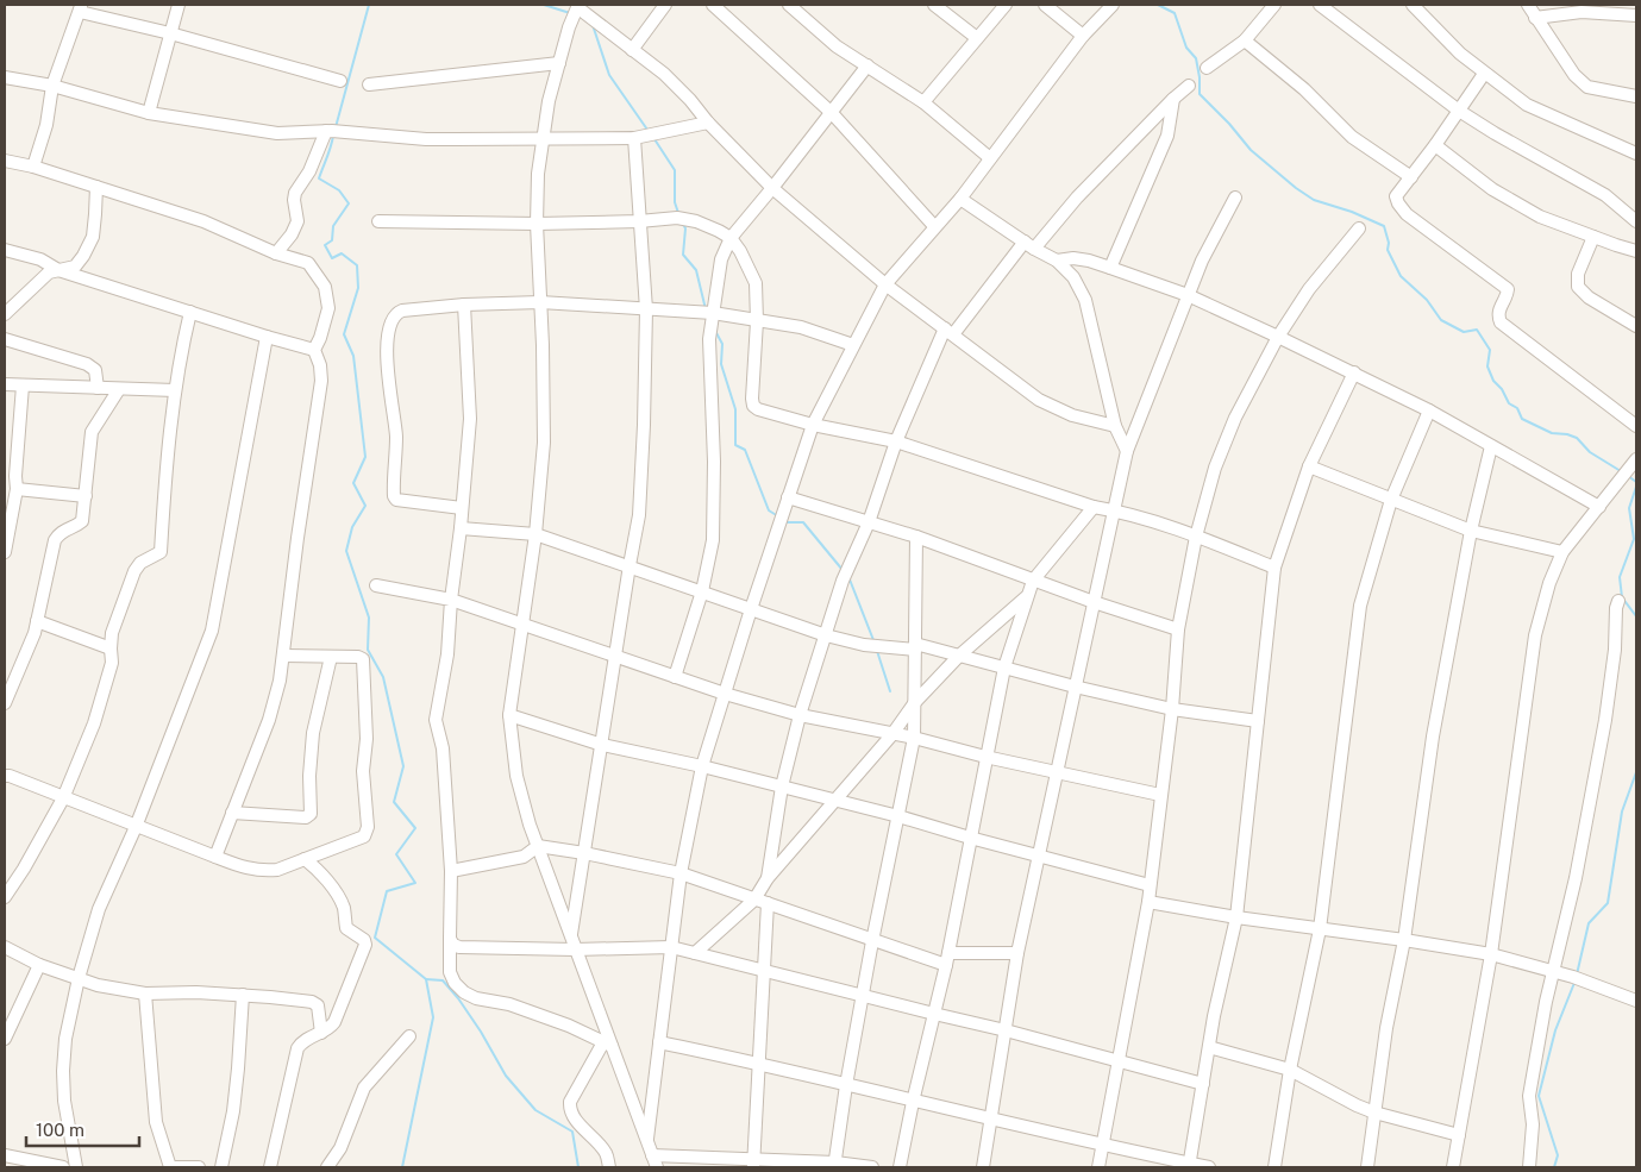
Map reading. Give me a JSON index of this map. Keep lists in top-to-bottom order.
{
  "scale_bar": "100 m"
}
